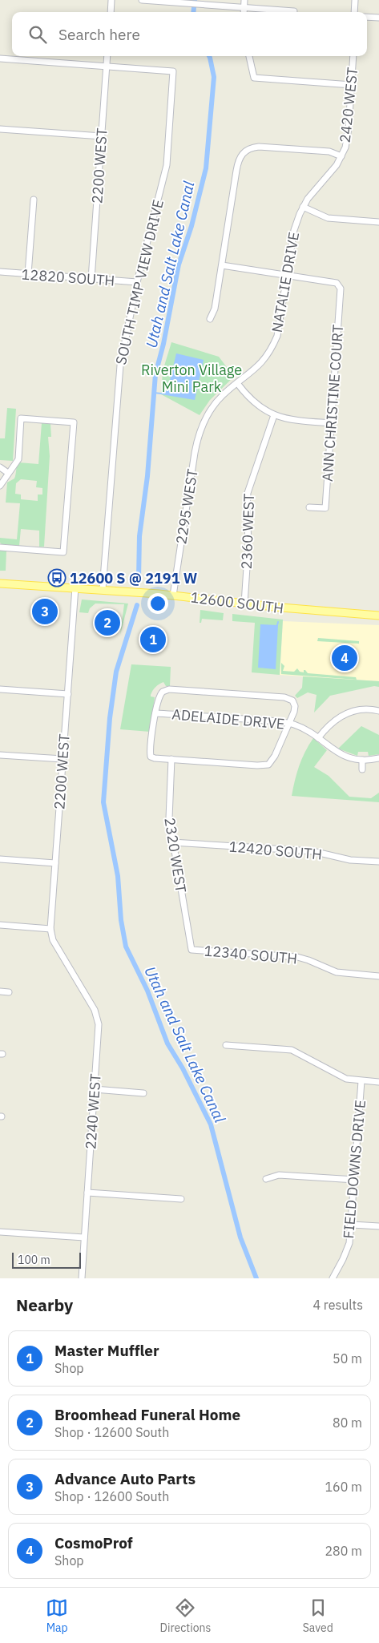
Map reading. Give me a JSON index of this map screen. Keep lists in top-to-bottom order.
{
  "streets": {
    "main road": ["12600 SOUTH"],
    "street": [
      "2420 WEST",
      "2200 WEST",
      "12820 SOUTH",
      "SOUTH TIMP VIEW DRIVE",
      "NATALIE DRIVE",
      "ANN CHRISTINE COURT",
      "2295 WEST",
      "2360 WEST",
      "ADELAIDE DRIVE",
      "12420 SOUTH",
      "2320 WEST",
      "12340 SOUTH",
      "2240 WEST",
      "FIELD DOWNS DRIVE"
    ]
  },
  "crossings": [
    ["2420 WEST", "NATALIE DRIVE"],
    ["2200 WEST", "12820 SOUTH"],
    ["2200 WEST", "SOUTH TIMP VIEW DRIVE"],
    ["2200 WEST", "12600 SOUTH"],
    ["2200 WEST", "2240 WEST"],
    ["12820 SOUTH", "SOUTH TIMP VIEW DRIVE"],
    ["SOUTH TIMP VIEW DRIVE", "12600 SOUTH"],
    ["NATALIE DRIVE", "ANN CHRISTINE COURT"],
    ["NATALIE DRIVE", "2295 WEST"],
    ["2295 WEST", "12600 SOUTH"],
    ["2360 WEST", "12600 SOUTH"],
    ["12420 SOUTH", "2320 WEST"],
    ["2320 WEST", "12340 SOUTH"]
  ],
  "water": ["Utah and Salt Lake Canal"],
  "parks": ["Riverton Village Mini Park"],
  "places": {
    "bus stop": ["12600 S @ 2191 W"]
  },
  "scale_bar": "100 m",
  "page": {
    "search": "Search here",
    "pins": [
      "3",
      "2",
      "1",
      "4"
    ],
    "scale": "100 m",
    "heading": ["Nearby", "4 results"],
    "list": [
      {
        "mark": "1",
        "name": "Master Muffler",
        "note": "Shop",
        "value": "50 m"
      },
      {
        "mark": "2",
        "name": "Broomhead Funeral Home",
        "note": "Shop · 12600 South",
        "value": "80 m"
      },
      {
        "mark": "3",
        "name": "Advance Auto Parts",
        "note": "Shop · 12600 South",
        "value": "160 m"
      },
      {
        "mark": "4",
        "name": "CosmoProf",
        "note": "Shop",
        "value": "280 m"
      }
    ],
    "nav": ["Map", "Directions", "Saved"]
  }
}
